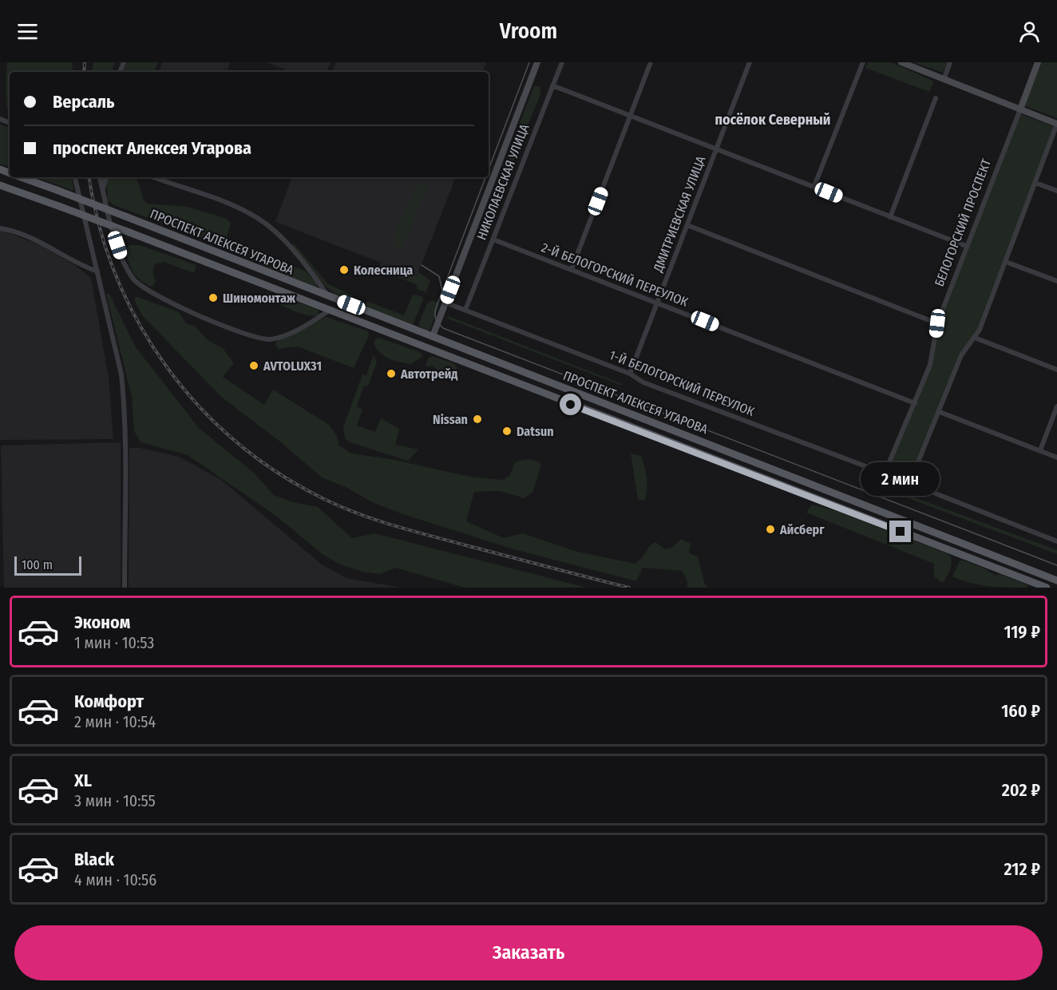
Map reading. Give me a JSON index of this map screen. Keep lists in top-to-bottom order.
{
  "streets": {
    "main road": ["НИКОЛАЕВСКАЯ УЛИЦА", "БЕЛОГОРСКИЙ ПРОСПЕКТ", "ПРОСПЕКТ АЛЕКСЕЯ УГАРОВА"],
    "street": ["ДМИТРИЕВСКАЯ УЛИЦА", "2-Й БЕЛОГОРСКИЙ ПЕРЕУЛОК", "1-Й БЕЛОГОРСКИЙ ПЕРЕУЛОК"]
  },
  "crossings": [
    ["НИКОЛАЕВСКАЯ УЛИЦА", "ПРОСПЕКТ АЛЕКСЕЯ УГАРОВА"],
    ["НИКОЛАЕВСКАЯ УЛИЦА", "2-Й БЕЛОГОРСКИЙ ПЕРЕУЛОК"],
    ["НИКОЛАЕВСКАЯ УЛИЦА", "1-Й БЕЛОГОРСКИЙ ПЕРЕУЛОК"],
    ["ДМИТРИЕВСКАЯ УЛИЦА", "2-Й БЕЛОГОРСКИЙ ПЕРЕУЛОК"],
    ["ДМИТРИЕВСКАЯ УЛИЦА", "1-Й БЕЛОГОРСКИЙ ПЕРЕУЛОК"],
    ["БЕЛОГОРСКИЙ ПРОСПЕКТ", "2-Й БЕЛОГОРСКИЙ ПЕРЕУЛОК"],
    ["БЕЛОГОРСКИЙ ПРОСПЕКТ", "1-Й БЕЛОГОРСКИЙ ПЕРЕУЛОК"]
  ],
  "districts": ["посёлок Северный"],
  "places": [
    "Колесница",
    "Шиномонтаж",
    "AVTOLUX31",
    "Автотрейд",
    "Nissan",
    "Datsun",
    "Айсберг"
  ],
  "scale_bar": "100 m",
  "page": {
    "header": "Vroom",
    "banner": ["Версаль", "проспект Алексея Угарова"],
    "bubble": "2 мин",
    "scale": "100 m",
    "list": [
      {
        "name": "Эконом",
        "note": "1 мин · 10:53",
        "value": "119 ₽"
      },
      {
        "name": "Комфорт",
        "note": "2 мин · 10:54",
        "value": "160 ₽"
      },
      {
        "name": "XL",
        "note": "3 мин · 10:55",
        "value": "202 ₽"
      },
      {
        "name": "Black",
        "note": "4 мин · 10:56",
        "value": "212 ₽"
      }
    ],
    "buttons": "Заказать"
  }
}
